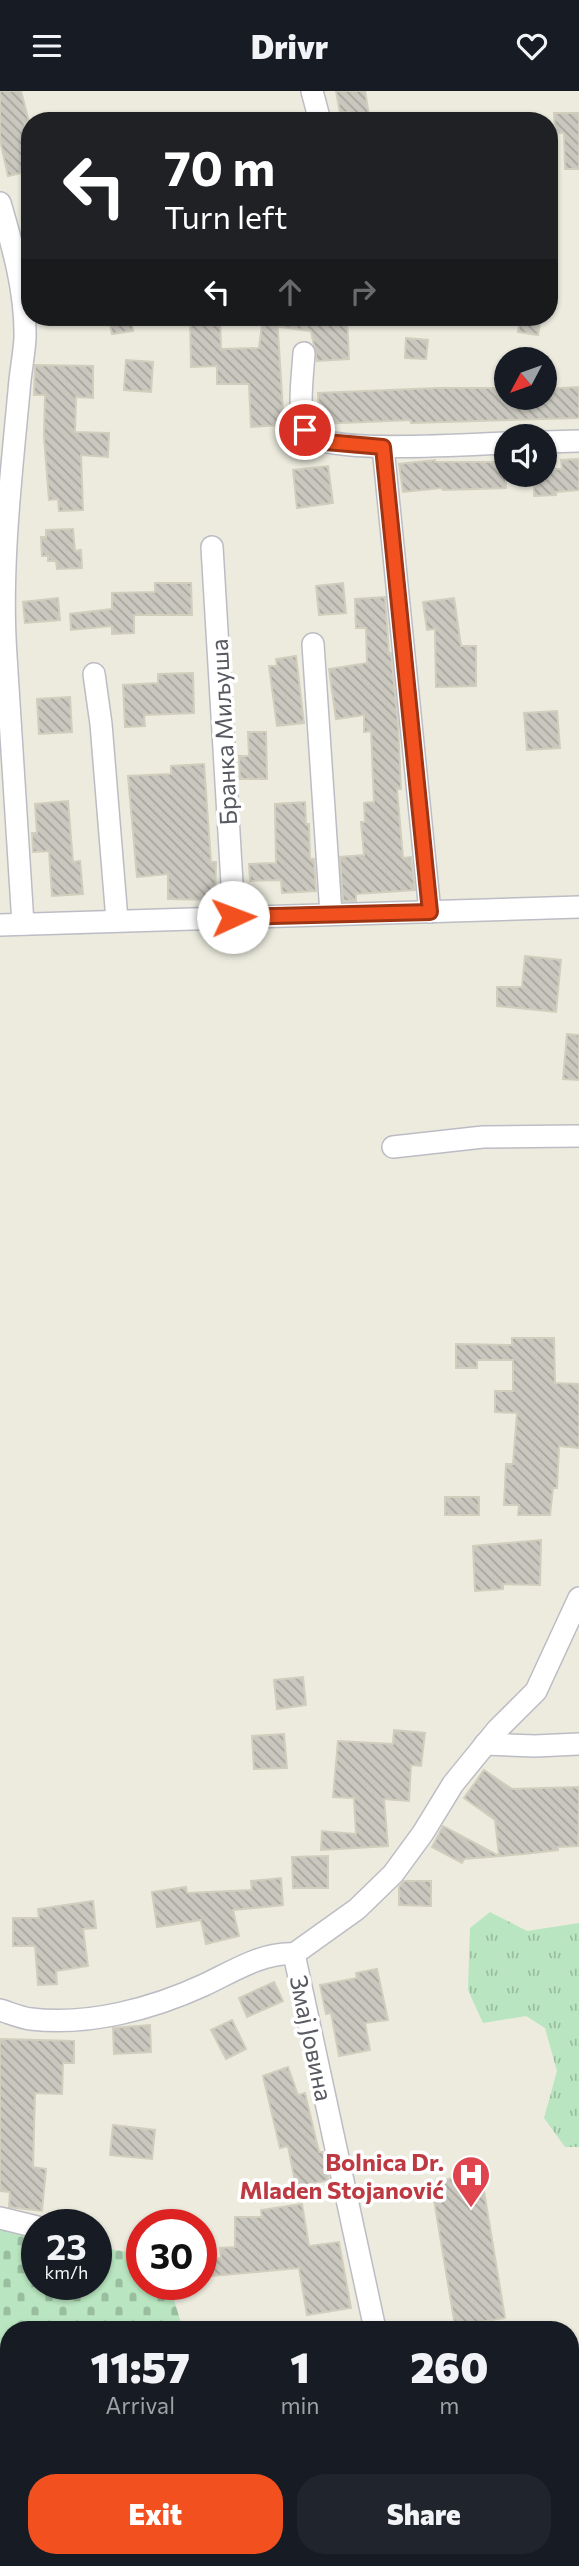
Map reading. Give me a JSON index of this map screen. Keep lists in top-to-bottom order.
{
  "streets": {
    "street": ["Бранка Миљуша", "Змај Јовина"]
  },
  "places": {
    "hospital": ["Bolnica Dr. Mladen Stojanović"]
  },
  "north": "bottom left",
  "page": {
    "header": "Drivr",
    "turn": ["70 m", "Turn left"],
    "speed": "23 km/h",
    "limit": "30",
    "eta": [
      "11:57",
      "Arrival",
      "1",
      "min",
      "260",
      "m"
    ],
    "buttons": ["Exit", "Share"]
  }
}
